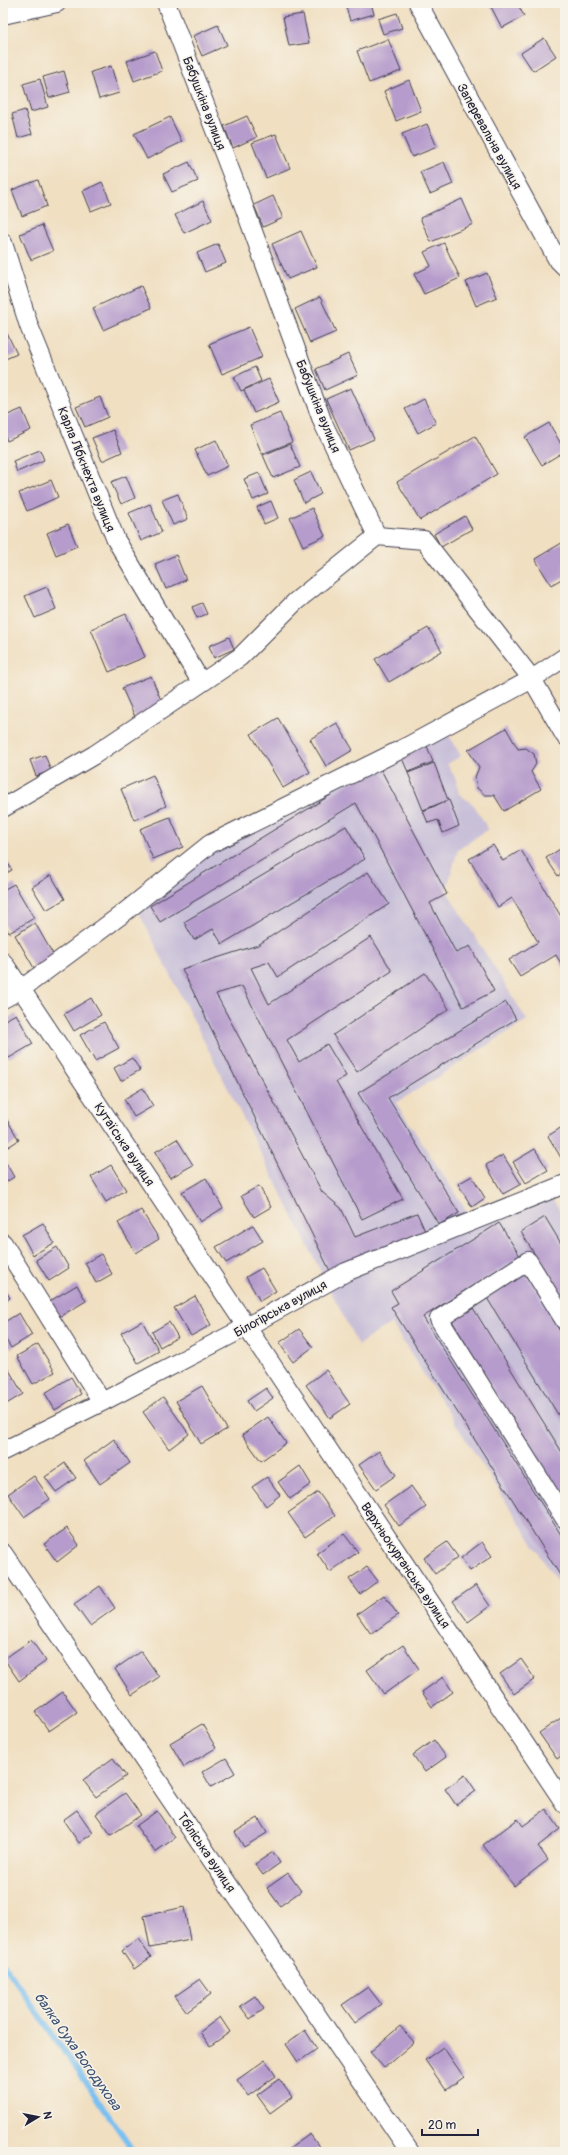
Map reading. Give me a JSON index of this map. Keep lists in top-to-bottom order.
{
  "streets": {
    "street": [
      "Бабушкіна вулиця",
      "Заперевальна вулиця",
      "Карла Лібкнехта вулиця",
      "Кутаїська вулиця",
      "Білогірська вулиця",
      "Верхньокурганська вулиця",
      "Тбіліська вулиця"
    ]
  },
  "crossings": [
    ["Кутаїська вулиця", "Білогірська вулиця"],
    ["Кутаїська вулиця", "Верхньокурганська вулиця"],
    ["Білогірська вулиця", "Верхньокурганська вулиця"]
  ],
  "water": ["балка Суха Богодухова"],
  "scale_bar": "20 m",
  "north": "right"
}
